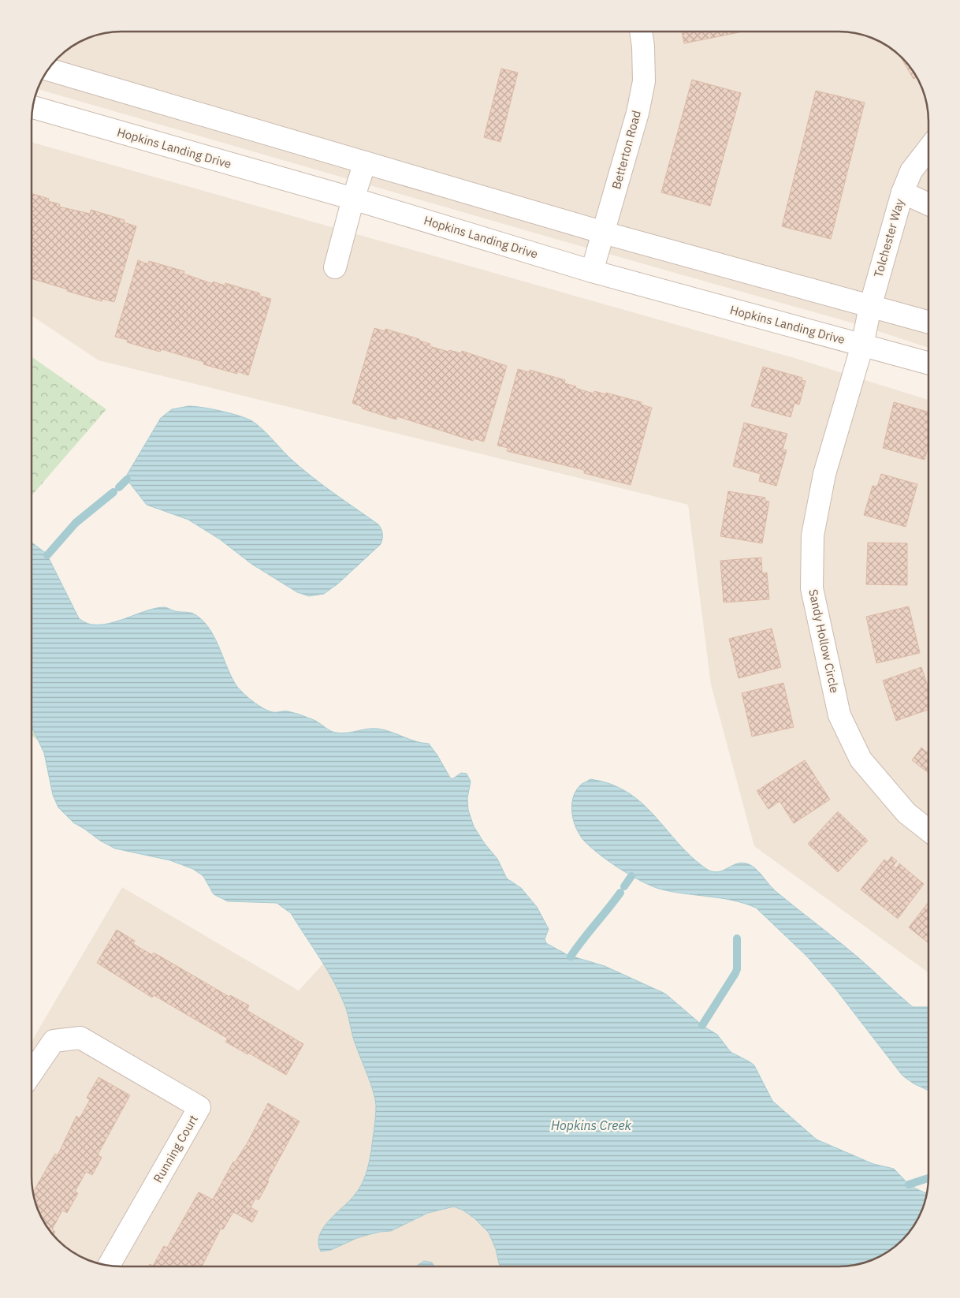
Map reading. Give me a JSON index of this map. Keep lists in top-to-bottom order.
{
  "streets": {
    "street": [
      "Hopkins Landing Drive",
      "Betterton Road",
      "Tolchester Way",
      "Sandy Hollow Circle",
      "Running Court"
    ]
  },
  "crossings": [
    ["Hopkins Landing Drive", "Betterton Road"],
    ["Hopkins Landing Drive", "Tolchester Way"],
    ["Hopkins Landing Drive", "Sandy Hollow Circle"],
    ["Tolchester Way", "Sandy Hollow Circle"]
  ],
  "water": ["Hopkins Creek"]
}
